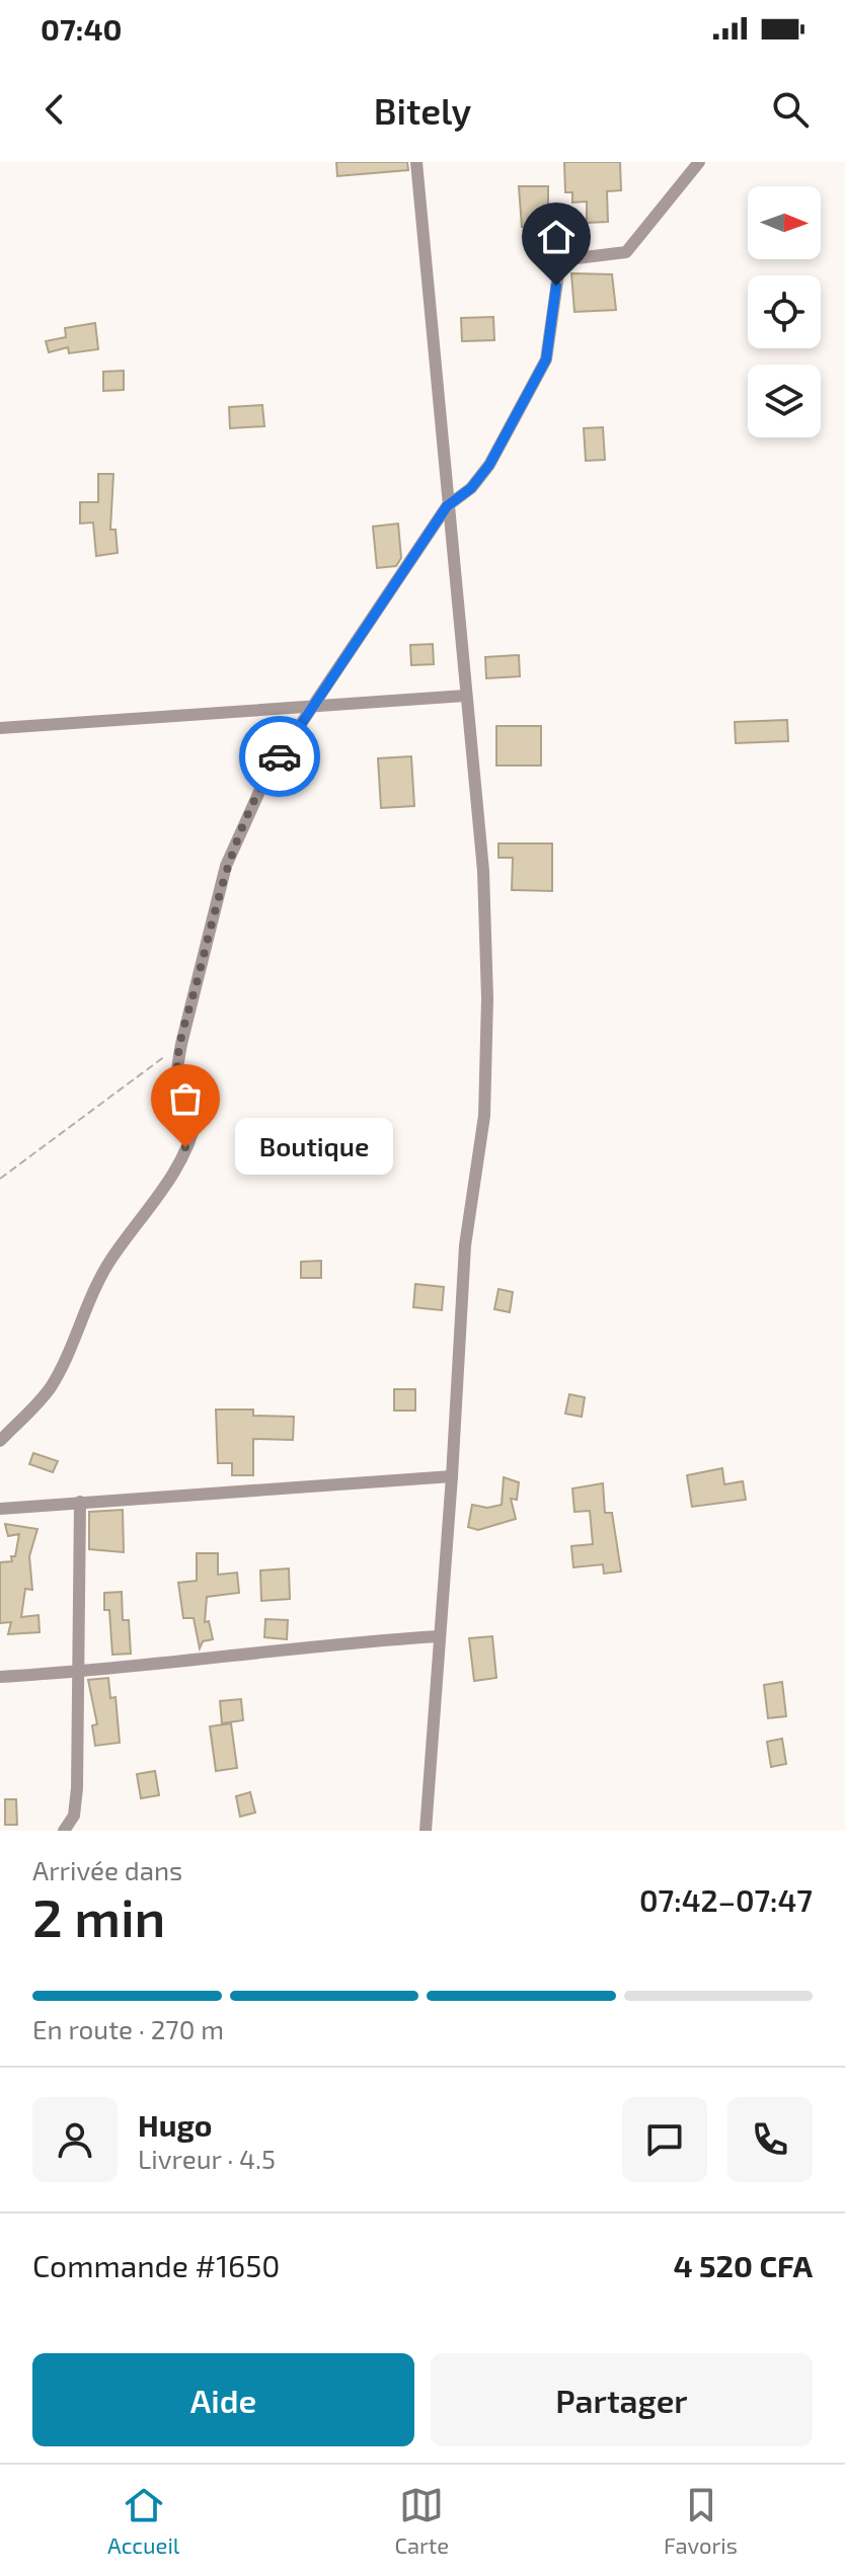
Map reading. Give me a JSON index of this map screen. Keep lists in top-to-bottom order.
{
  "places": ["Boutique"],
  "north": "right",
  "page": {
    "status": "07:40",
    "header": "Bitely",
    "bubble": "Boutique",
    "heading": ["2 min", "Arrivée dans", "07:42–07:47"],
    "panel": [
      "Hugo",
      "Livreur · 4.5",
      "Commande #1650",
      "4 520 CFA"
    ],
    "bar": "En route · 270 m",
    "buttons": ["Aide", "Partager"],
    "tabs": ["Accueil", "Carte", "Favoris"]
  }
}
